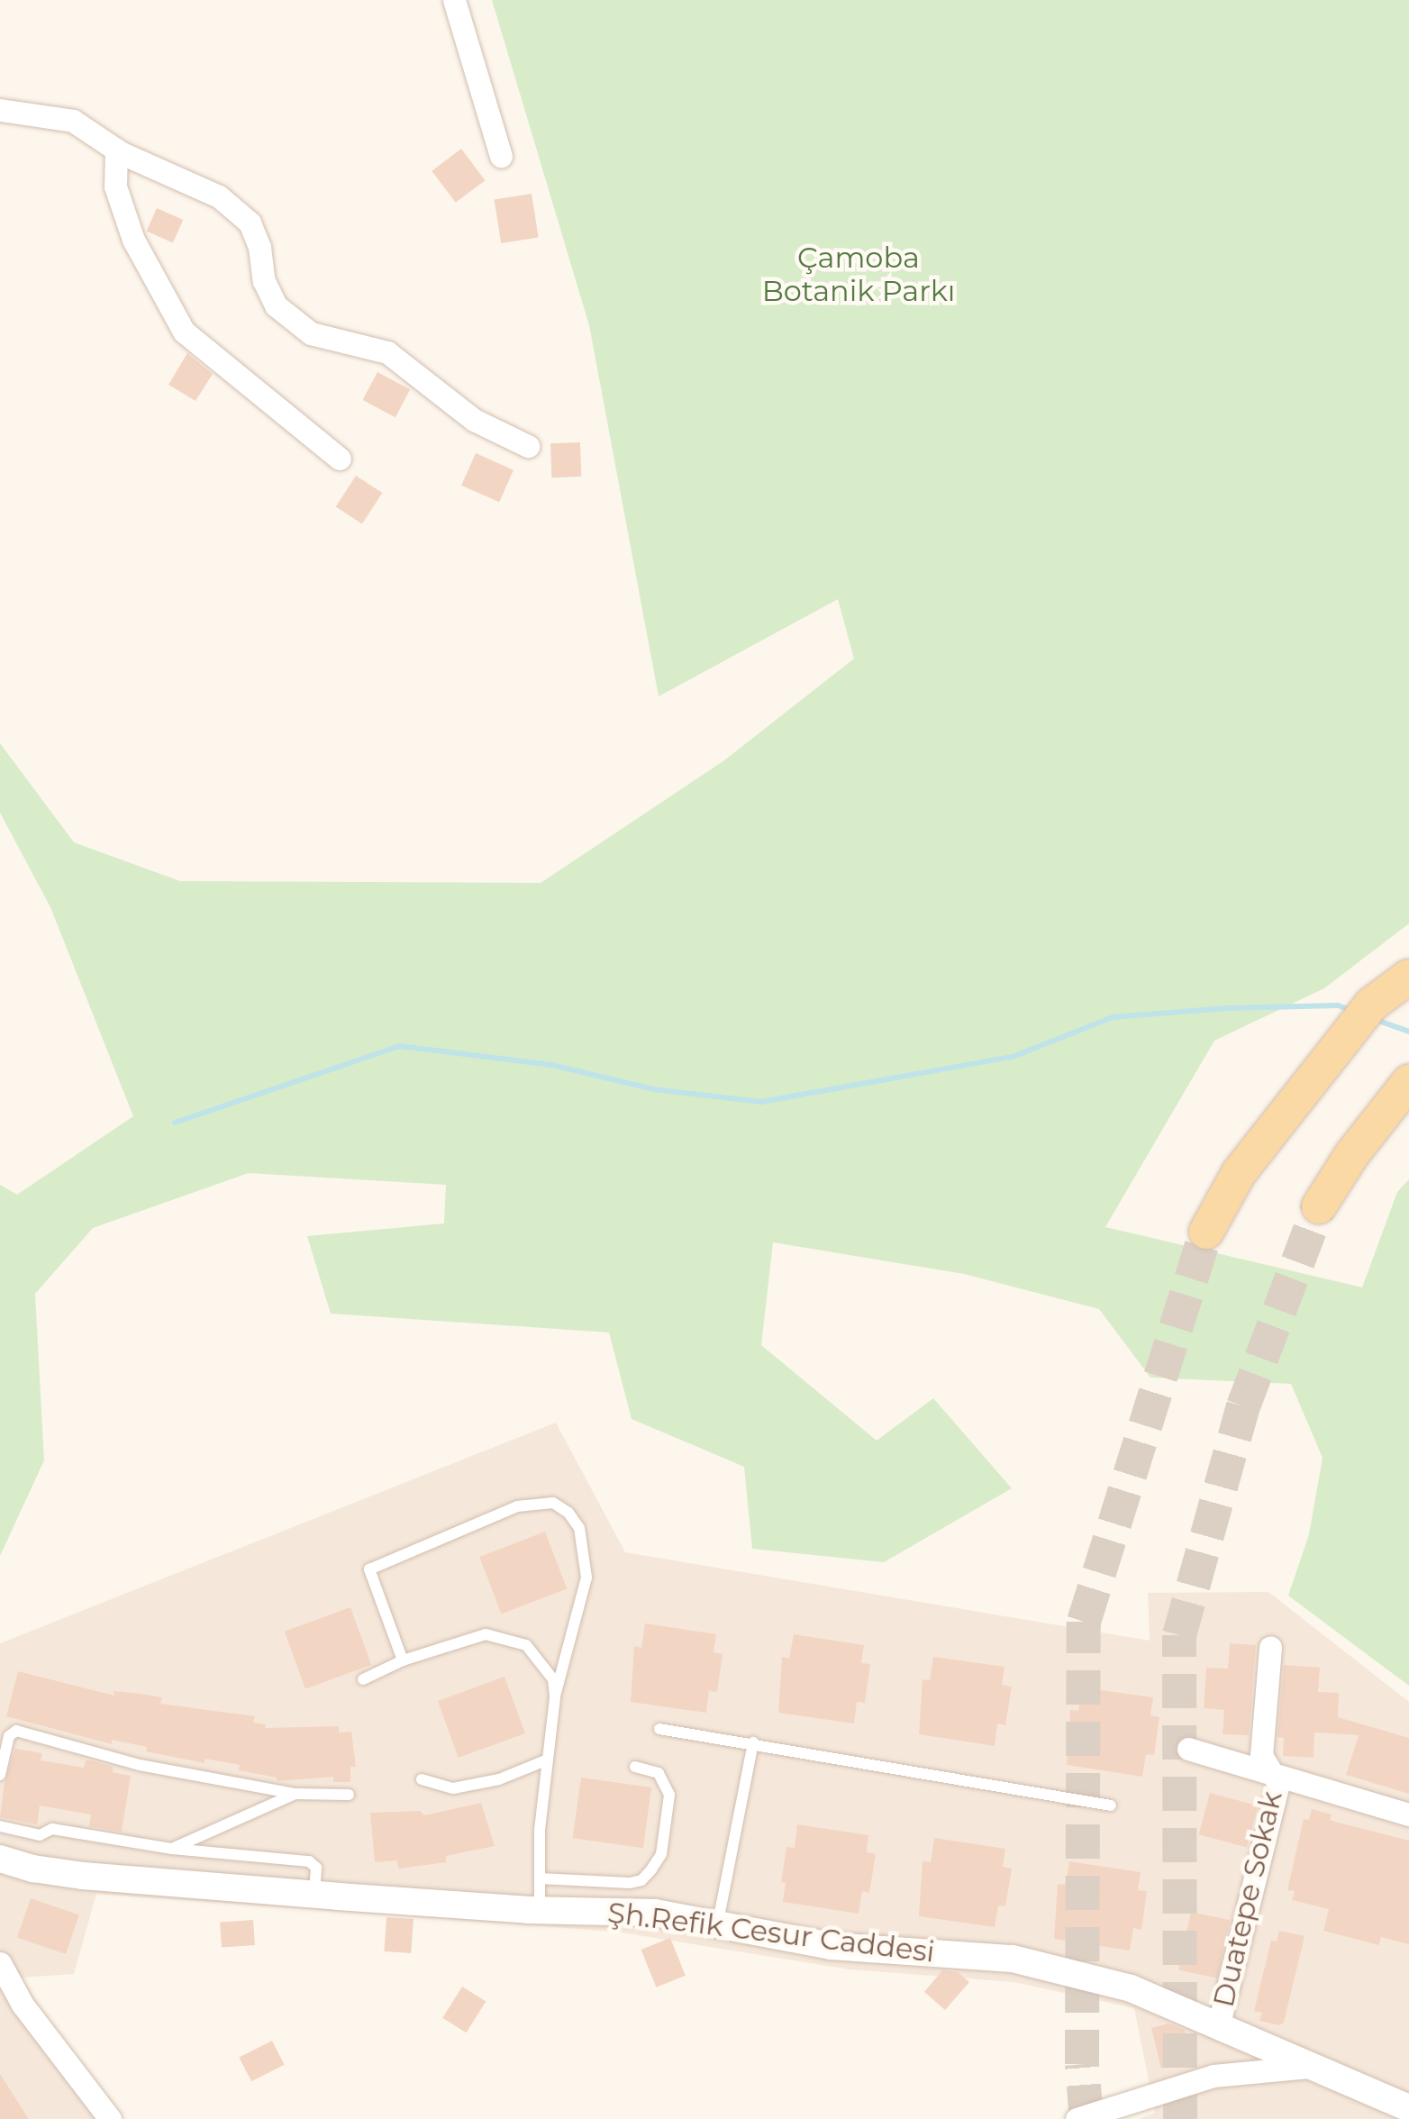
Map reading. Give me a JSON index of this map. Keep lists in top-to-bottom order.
{
  "streets": {
    "street": ["Duatepe Sokak", "Şh.Refik Cesur Caddesi"]
  },
  "crossings": [
    ["Duatepe Sokak", "Şh.Refik Cesur Caddesi"]
  ],
  "parks": ["Çamoba Botanik Parkı"]
}
